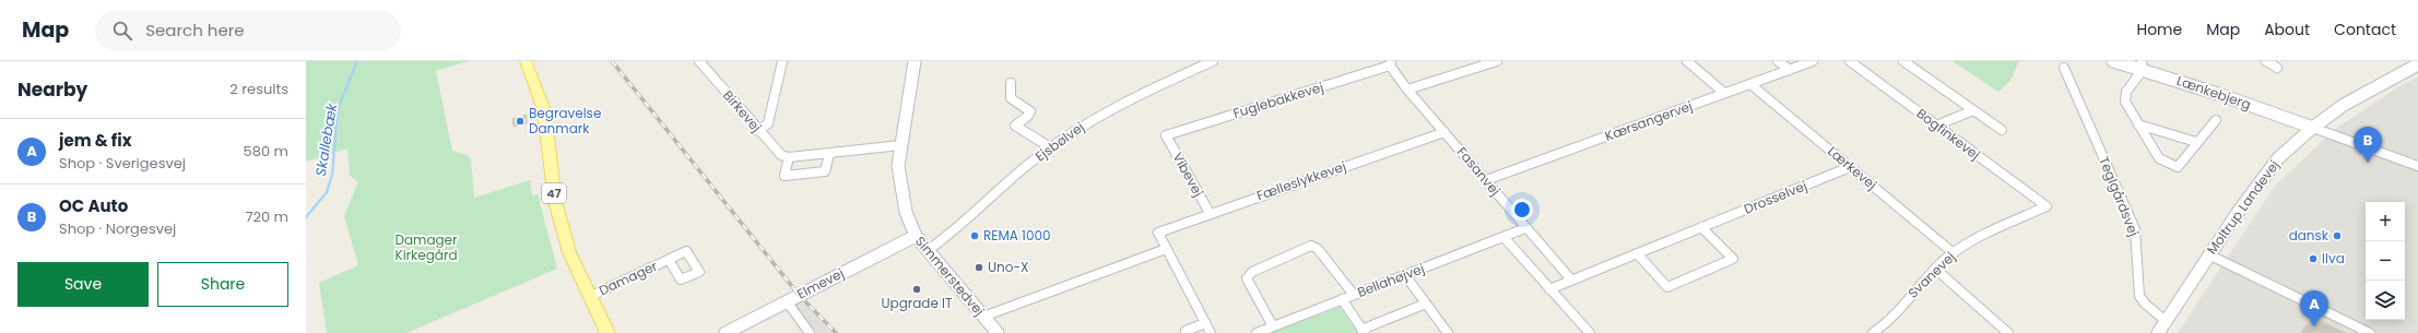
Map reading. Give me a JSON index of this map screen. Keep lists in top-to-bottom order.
{
  "streets": {
    "main road": ["47"],
    "street": [
      "Lænkebjerg",
      "Fuglebakkevej",
      "Birkevej",
      "Kærsangervej",
      "Bogfinkevej",
      "Ejsbølvej",
      "Lærkevej",
      "Fasanvej",
      "Vibevej",
      "Fælleslykkevej",
      "Teglgårdsvej",
      "Drosselvej",
      "Moltrup Landevej",
      "Svanevej",
      "Simmerstedvej",
      "Damager",
      "Bellahøjvej",
      "Elmevej"
    ]
  },
  "crossings": [
    ["Lænkebjerg", "Moltrup Landevej"],
    ["Fuglebakkevej", "Fasanvej"],
    ["Fuglebakkevej", "Vibevej"],
    ["Kærsangervej", "Lærkevej"],
    ["Kærsangervej", "Fasanvej"],
    ["Bogfinkevej", "Svanevej"],
    ["Ejsbølvej", "Simmerstedvej"],
    ["Lærkevej", "Drosselvej"],
    ["Lærkevej", "Svanevej"],
    ["Fasanvej", "Fælleslykkevej"],
    ["Fasanvej", "Drosselvej"],
    ["Fasanvej", "Bellahøjvej"],
    ["Vibevej", "Fælleslykkevej"],
    ["47", "Damager"],
    ["Teglgårdsvej", "Moltrup Landevej"],
    ["Simmerstedvej", "Elmevej"]
  ],
  "water": ["Skallebæk"],
  "parks": ["Damager Kirkegård"],
  "places": [
    "Begravelse Danmark",
    "REMA 1000",
    "dansk",
    "Ilva",
    "Uno-X",
    "Upgrade IT"
  ],
  "page": {
    "header": "Map",
    "search": "Search here",
    "nav": [
      "Home",
      "Map",
      "About",
      "Contact"
    ],
    "heading": ["Nearby", "2 results"],
    "list": [
      {
        "mark": "A",
        "name": "jem & fix",
        "note": "Shop · Sverigesvej",
        "value": "580 m"
      },
      {
        "mark": "B",
        "name": "OC Auto",
        "note": "Shop · Norgesvej",
        "value": "720 m"
      }
    ],
    "pins": ["B", "A"],
    "map_buttons": ["+", "−"],
    "buttons": ["Save", "Share"]
  }
}
